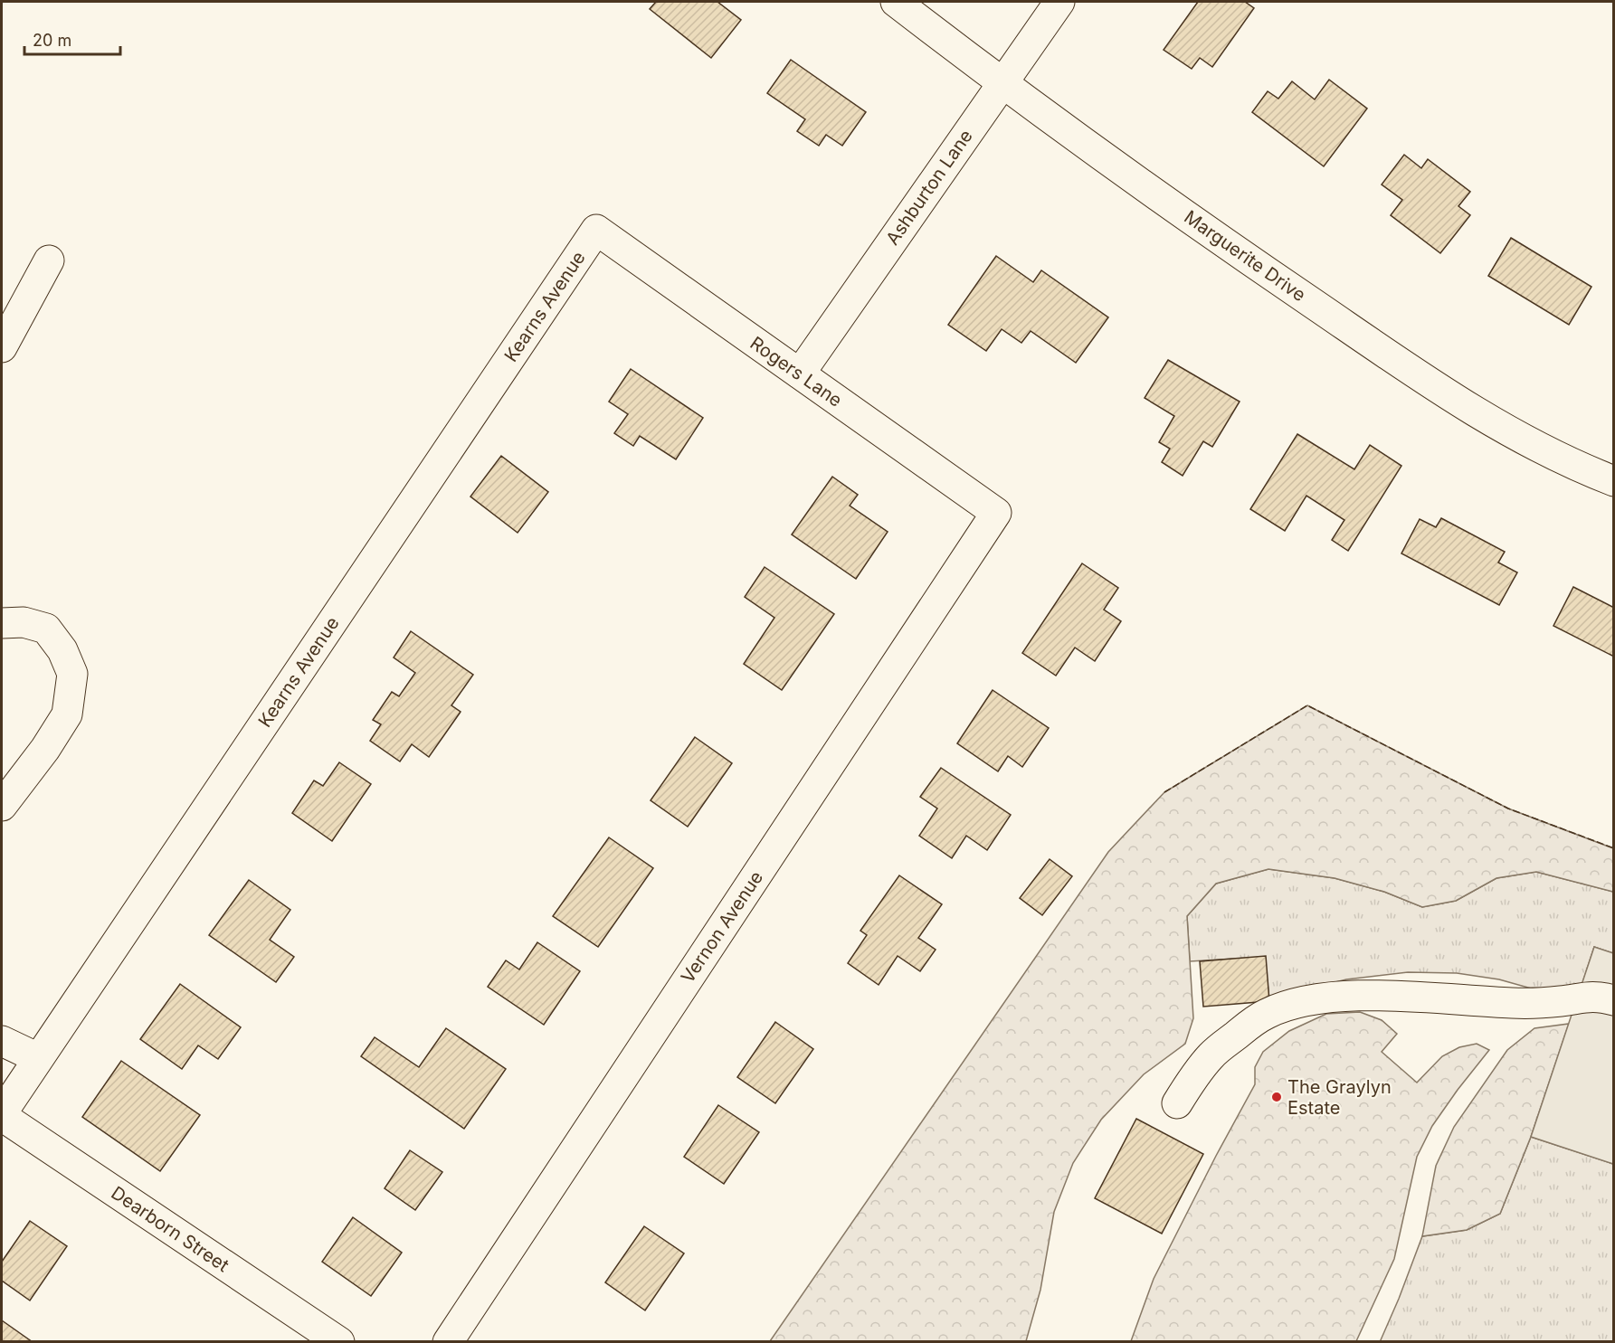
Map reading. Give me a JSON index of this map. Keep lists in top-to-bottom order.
{
  "streets": {
    "street": [
      "Ashburton Lane",
      "Marguerite Drive",
      "Kearns Avenue",
      "Rogers Lane",
      "Vernon Avenue",
      "Dearborn Street"
    ]
  },
  "crossings": [
    ["Ashburton Lane", "Marguerite Drive"],
    ["Ashburton Lane", "Rogers Lane"],
    ["Kearns Avenue", "Rogers Lane"],
    ["Kearns Avenue", "Dearborn Street"],
    ["Rogers Lane", "Vernon Avenue"]
  ],
  "places": ["The Graylyn Estate"],
  "scale_bar": "20 m"
}
